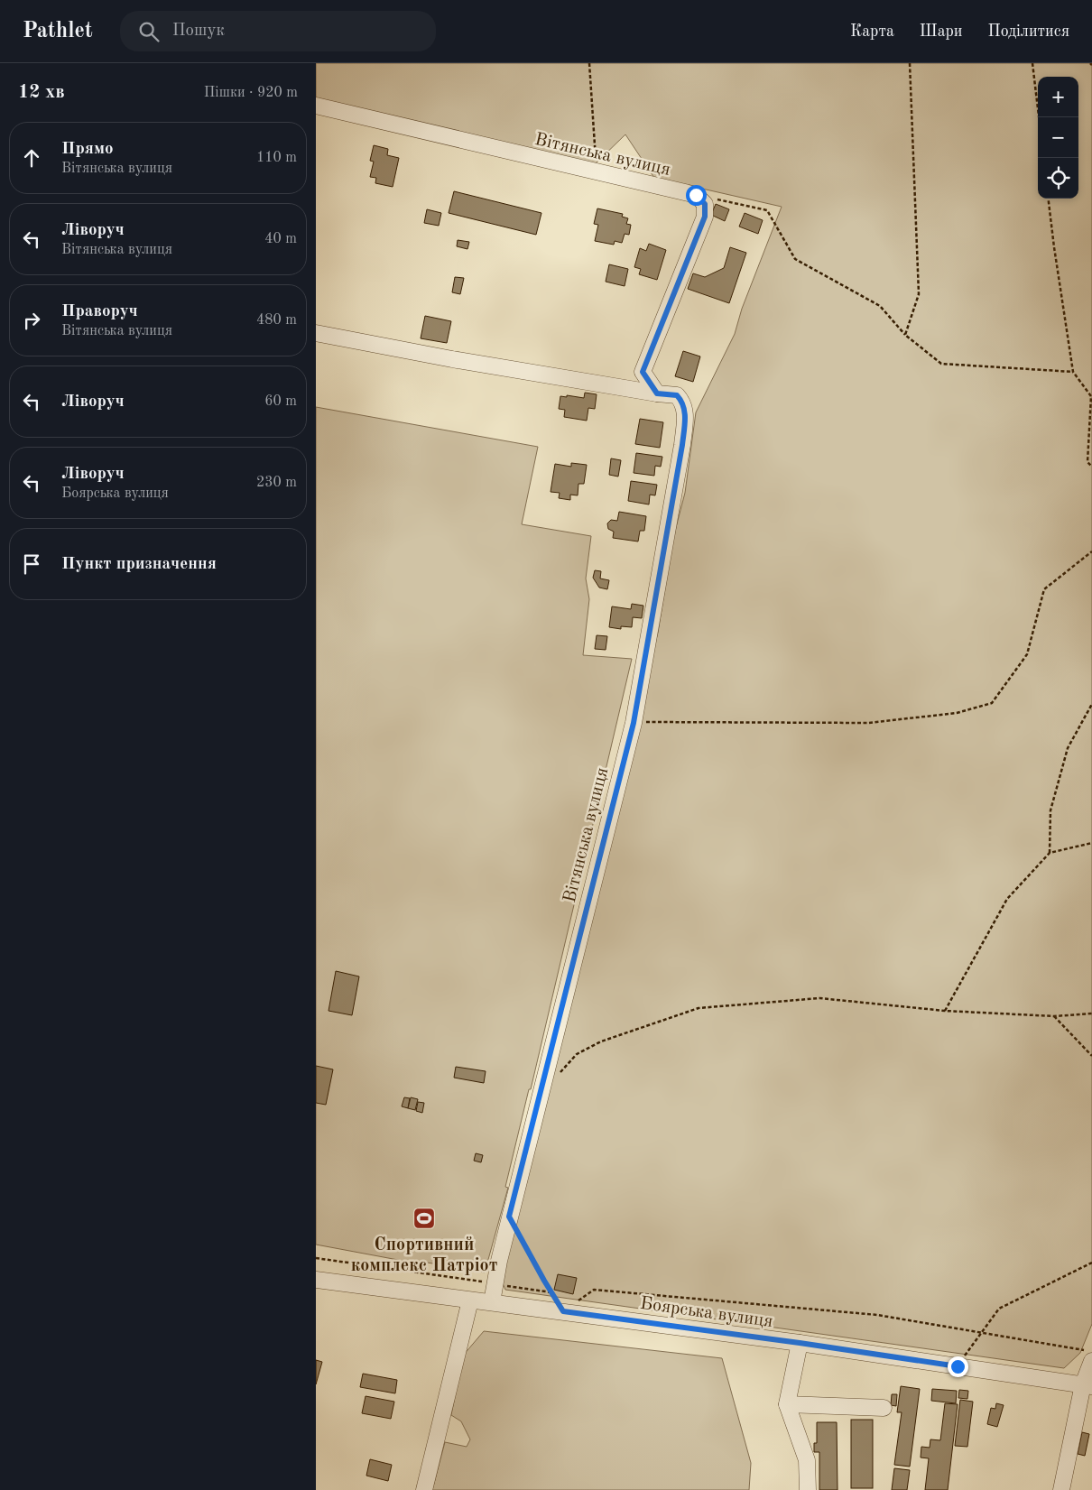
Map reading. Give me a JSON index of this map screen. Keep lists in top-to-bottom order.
{
  "streets": {
    "street": ["Вітянська вулиця", "Боярська вулиця"]
  },
  "crossings": [
    ["Вітянська вулиця", "Боярська вулиця"]
  ],
  "places": {
    "sports": ["Спортивний комплекс Патріот"]
  },
  "page": {
    "header": "Pathlet",
    "search": "Пошук",
    "nav": ["Карта", "Шари", "Поділитися"],
    "heading": ["12 хв", "Пішки · 920 m"],
    "map_buttons": ["+", "−"],
    "list": [
      ["Прямо", "Вітянська вулиця", "110 m"],
      ["Ліворуч", "Вітянська вулиця", "40 m"],
      ["Праворуч", "Вітянська вулиця", "480 m"],
      ["Ліворуч", "60 m"],
      ["Ліворуч", "Боярська вулиця", "230 m"],
      "Пункт призначення"
    ]
  }
}
